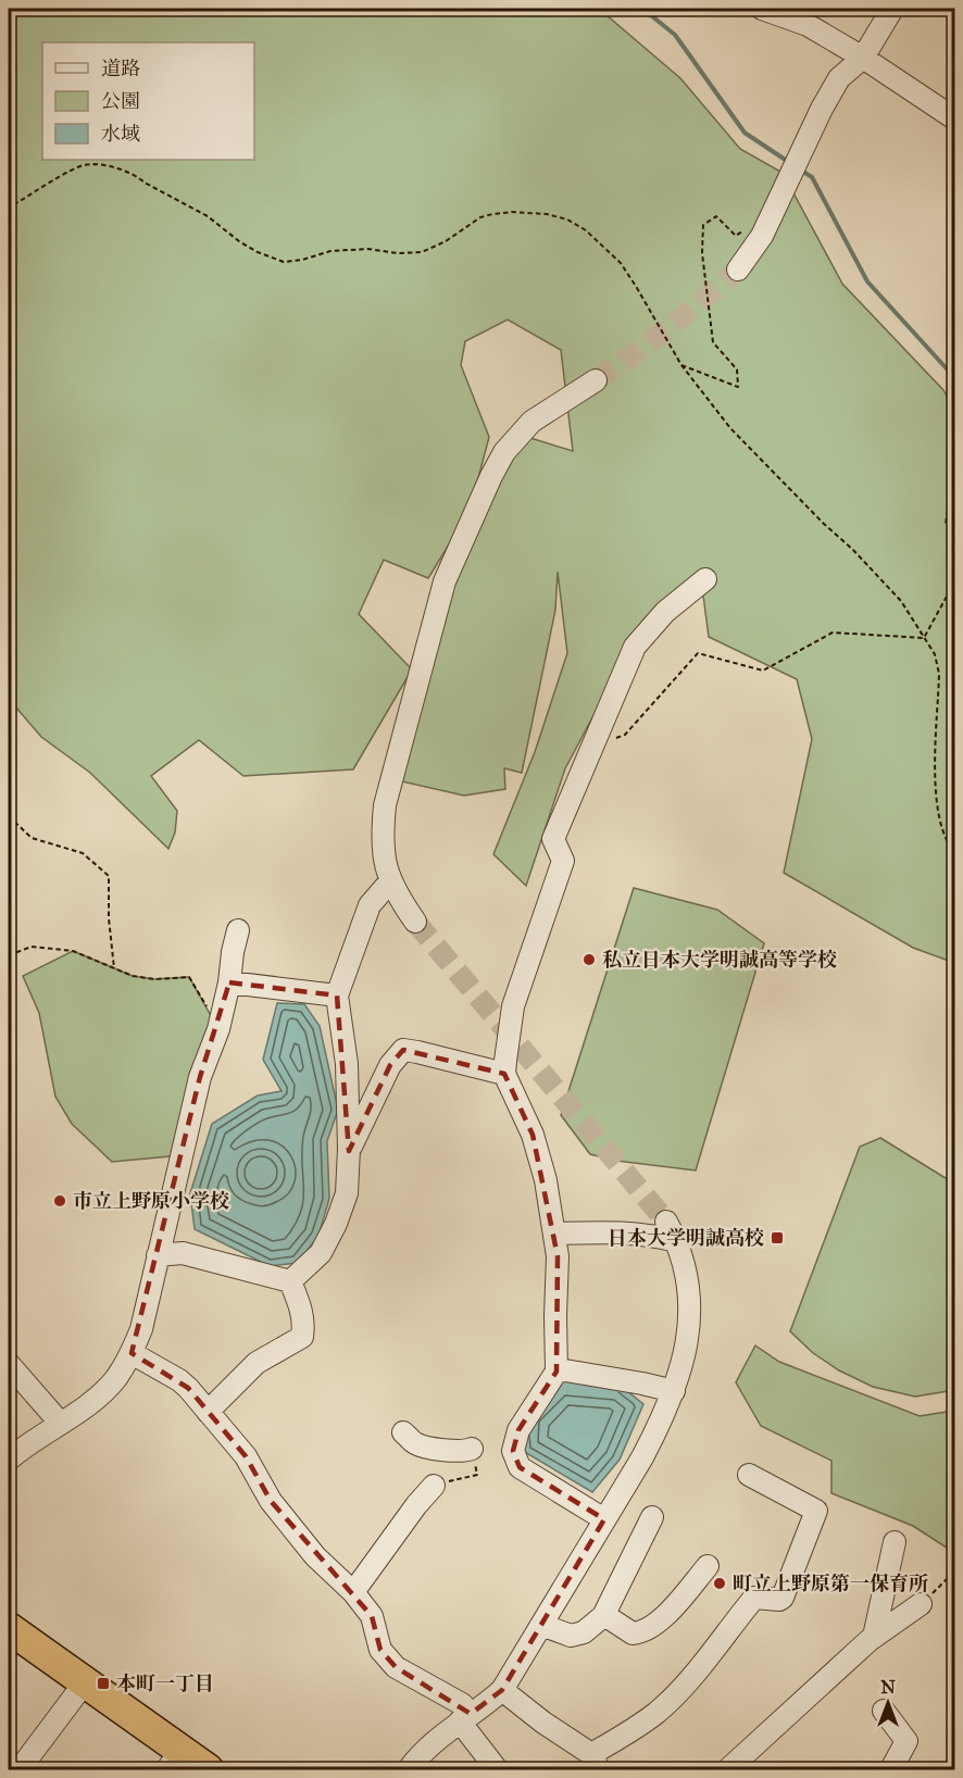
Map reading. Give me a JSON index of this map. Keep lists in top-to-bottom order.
{
  "places": {
    "other": ["私立日本大学明誠高等学校", "市立上野原小学校", "町立上野原第一保育所"],
    "transit": ["日本大学明誠高校", "本町一丁目"]
  },
  "legend": ["道路", "公園", "水域"],
  "north": "top"
}
